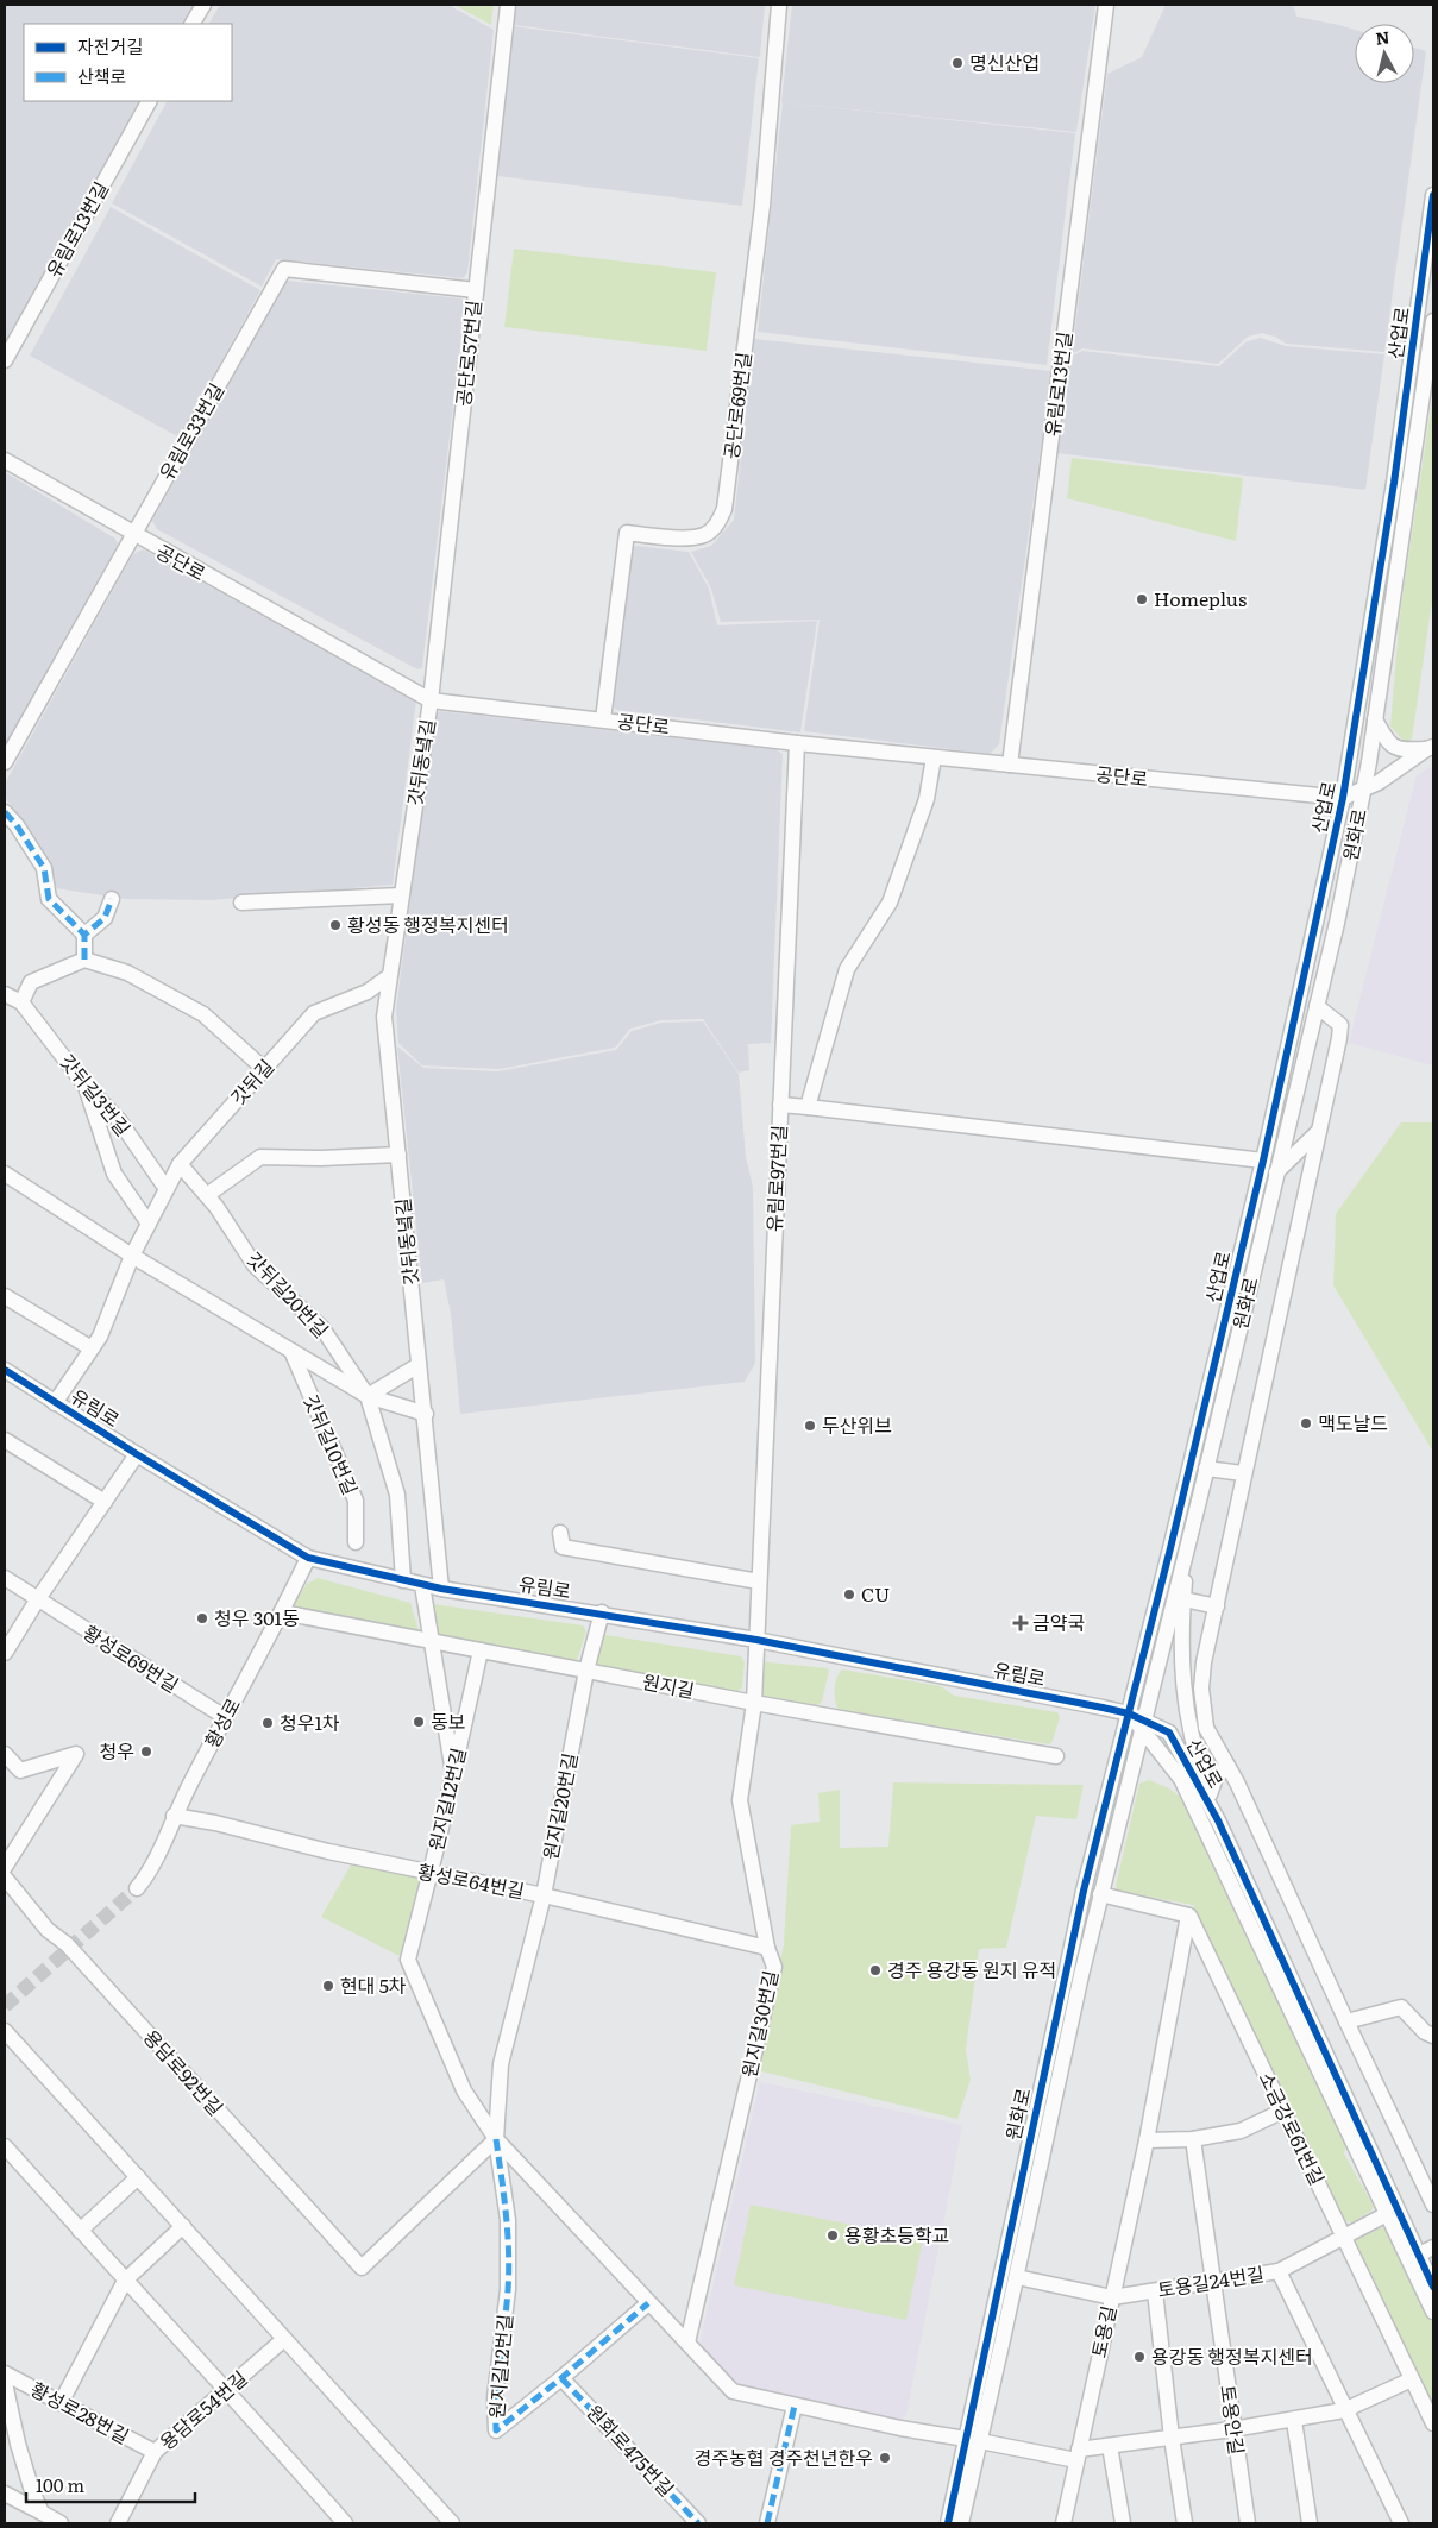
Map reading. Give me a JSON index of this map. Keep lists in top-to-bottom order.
{
  "streets": {
    "street": [
      "유림로13번길",
      "산업로",
      "공단로57번길",
      "공단로69번길",
      "유림로33번길",
      "공단로",
      "갓뒤동녘길",
      "원화로",
      "갓뒤길",
      "갓뒤길3번길",
      "유림로97번길",
      "갓뒤길20번길",
      "유림로",
      "갓뒤길10번길",
      "황성로69번길",
      "원지길",
      "황성로",
      "원지길12번길",
      "원지길20번길",
      "황성로64번길",
      "원지길30번길",
      "용담로92번길",
      "소금강로61번길",
      "토용길24번길",
      "토용길",
      "용담로54번길",
      "황성로28번길",
      "토용안길",
      "원화로475번길"
    ]
  },
  "crossings": [
    ["유림로13번길", "공단로"],
    ["산업로", "공단로"],
    ["산업로", "원화로"],
    ["산업로", "유림로"],
    ["공단로57번길", "유림로33번길"],
    ["공단로57번길", "공단로"],
    ["공단로57번길", "갓뒤동녘길"],
    ["공단로69번길", "공단로"],
    ["유림로33번길", "공단로"],
    ["공단로", "갓뒤동녘길"],
    ["공단로", "유림로97번길"],
    ["갓뒤동녘길", "갓뒤길"],
    ["갓뒤동녘길", "유림로"],
    ["원화로", "유림로"],
    ["원화로", "원지길12번길"],
    ["갓뒤길", "갓뒤길3번길"],
    ["갓뒤길", "갓뒤길20번길"],
    ["갓뒤길", "유림로"],
    ["유림로97번길", "유림로"],
    ["유림로97번길", "원지길30번길"],
    ["갓뒤길20번길", "유림로"],
    ["유림로", "황성로"],
    ["유림로", "원지길20번길"],
    ["유림로", "원지길30번길"],
    ["황성로69번길", "황성로"],
    ["원지길", "황성로"],
    ["원지길", "원지길12번길"],
    ["원지길", "원지길20번길"],
    ["원지길", "원지길30번길"],
    ["황성로", "황성로64번길"],
    ["원지길12번길", "원지길20번길"],
    ["원지길12번길", "황성로64번길"],
    ["원지길12번길", "원지길30번길"],
    ["원지길12번길", "용담로92번길"],
    ["원지길12번길", "원화로475번길"],
    ["원지길20번길", "황성로64번길"],
    ["원지길20번길", "용담로92번길"],
    ["황성로64번길", "원지길30번길"],
    ["소금강로61번길", "토용길"],
    ["토용길24번길", "토용길"],
    ["토용길24번길", "토용안길"],
    ["용담로54번길", "황성로28번길"]
  ],
  "places": {
    "other": [
      "명신산업",
      "Homeplus",
      "황성동 행정복지센터",
      "맥도날드",
      "두산위브",
      "CU",
      "청우 301동",
      "동보",
      "청우1차",
      "청우",
      "경주 용강동 원지 유적",
      "현대 5차",
      "용황초등학교",
      "용강동 행정복지센터",
      "경주농협 경주천년한우"
    ],
    "health": ["금약국"]
  },
  "legend": ["자전거길", "산책로"],
  "scale_bar": "100 m",
  "north": "top"
}
